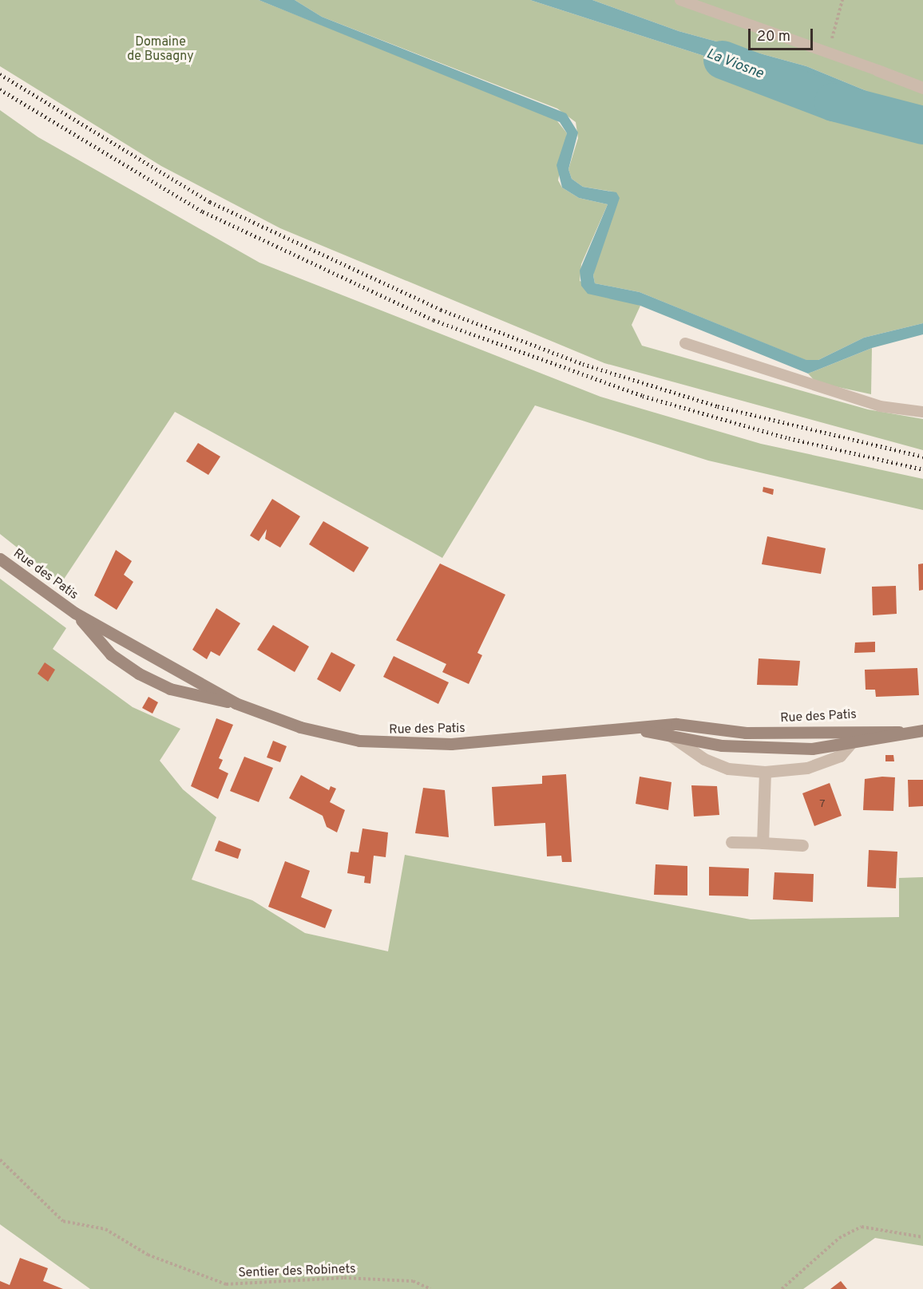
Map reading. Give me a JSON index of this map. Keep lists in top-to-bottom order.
{
  "streets": {
    "main road": ["Rue des Patis"],
    "path": ["Sentier des Robinets"]
  },
  "water": ["La Viosne"],
  "parks": ["Domaine de Busagny"],
  "house_numbers": ["7"],
  "scale_bar": "20 m"
}
